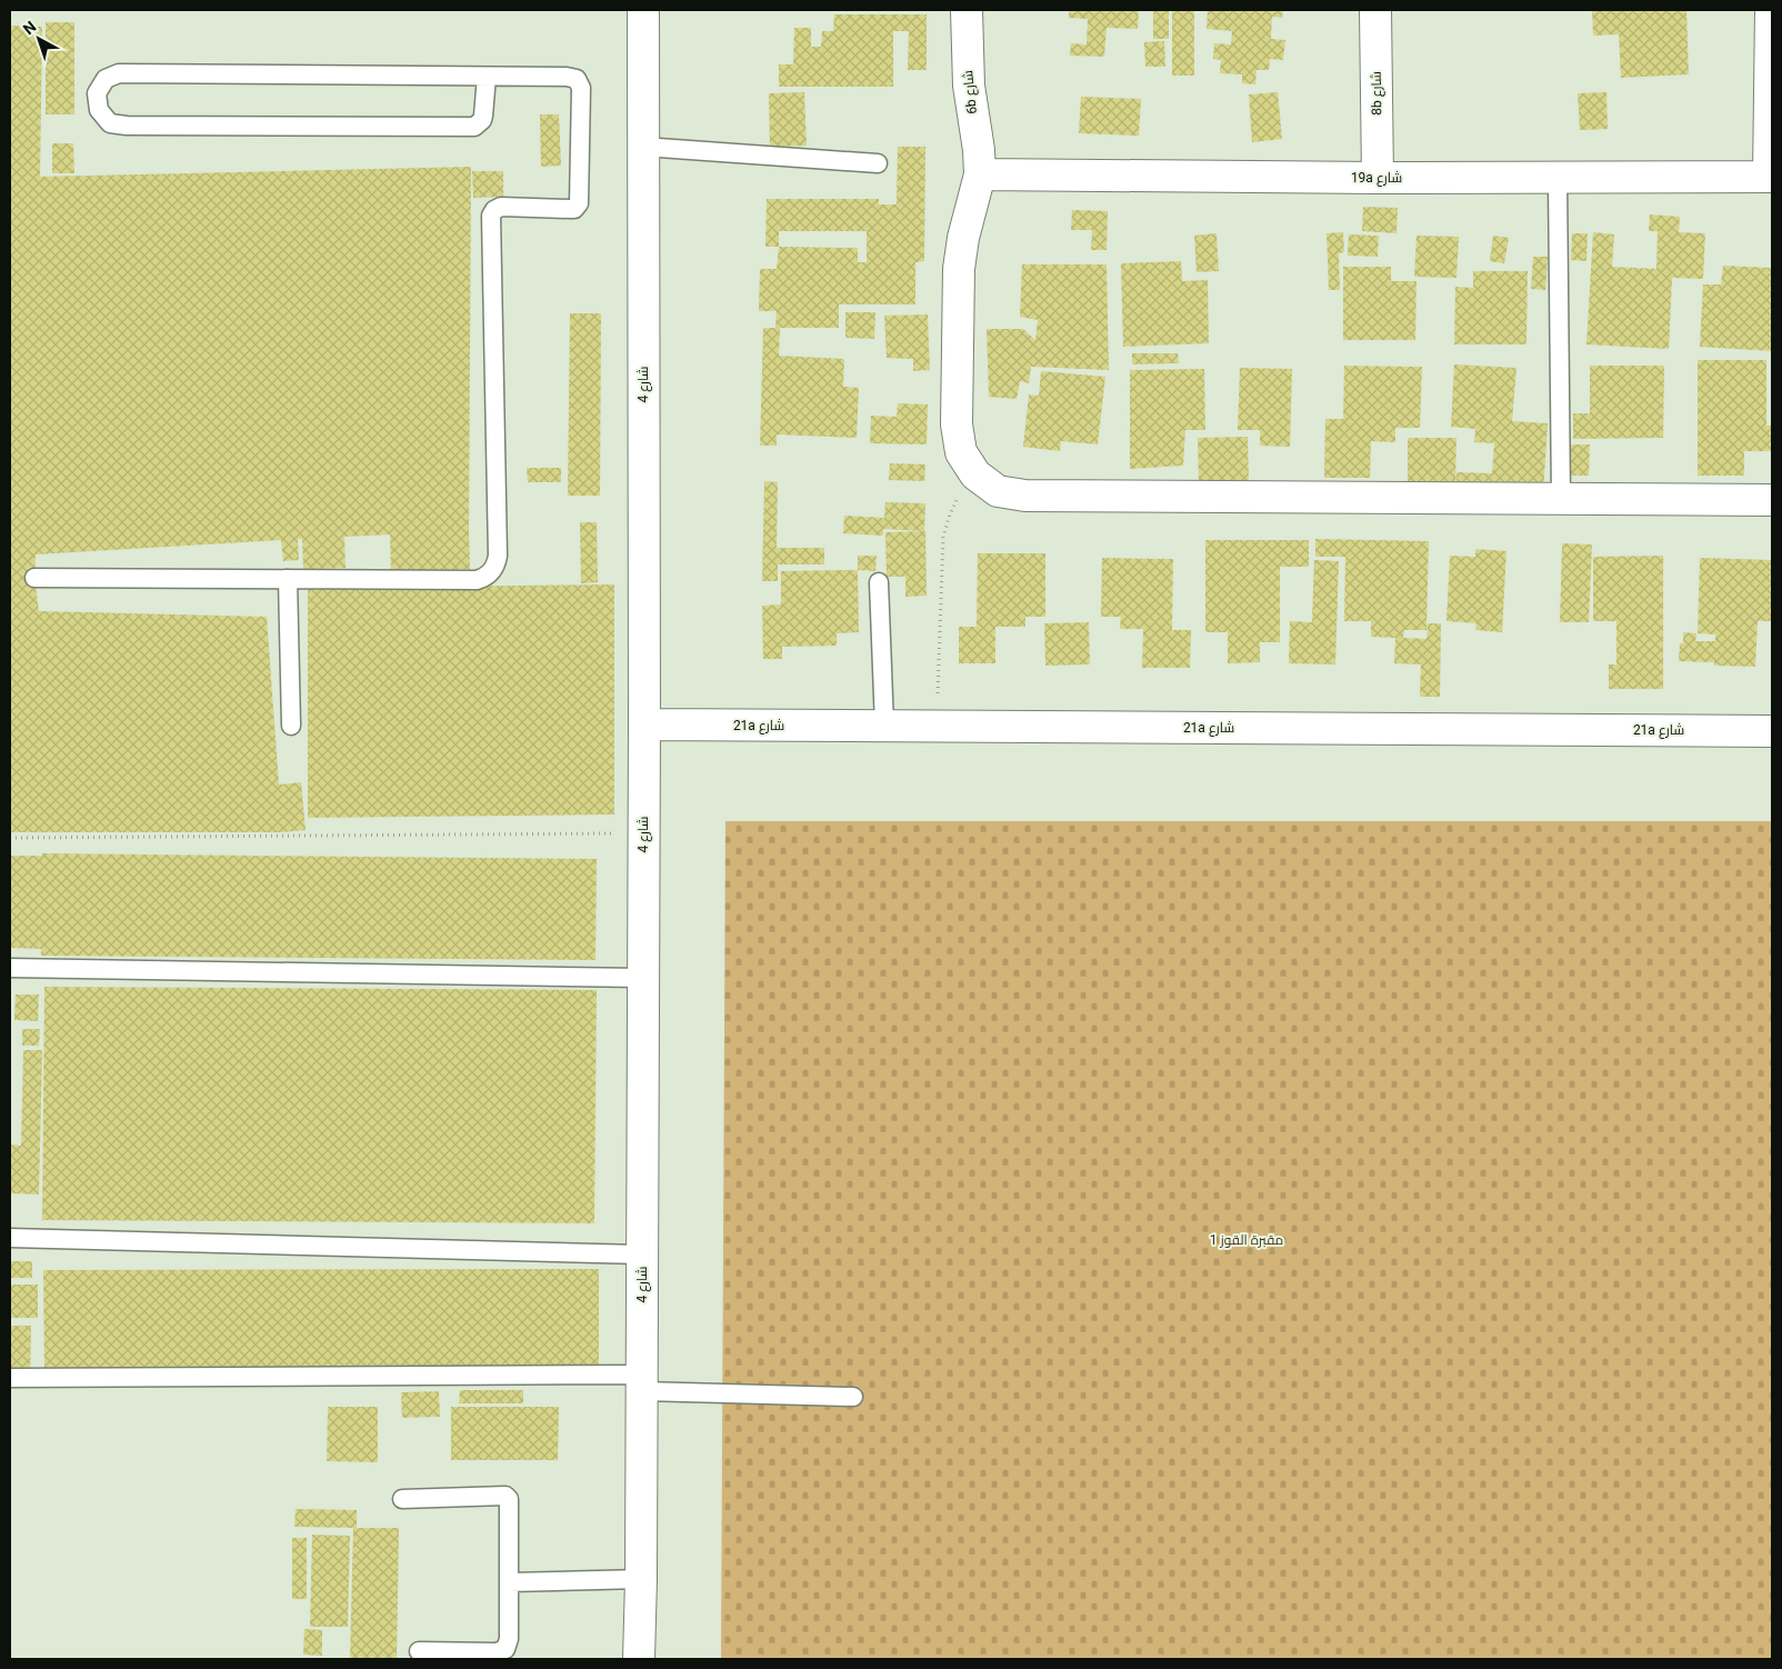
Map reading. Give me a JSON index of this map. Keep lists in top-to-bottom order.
{
  "streets": {
    "street": [
      "6b شارع",
      "8b شارع",
      "19a شارع",
      "شارع 4",
      "21a شارع"
    ]
  },
  "crossings": [
    ["6b شارع", "19a شارع"],
    ["8b شارع", "19a شارع"],
    ["شارع 4", "21a شارع"]
  ],
  "parks": ["مقبرة القوز 1"],
  "north": "top left"
}
